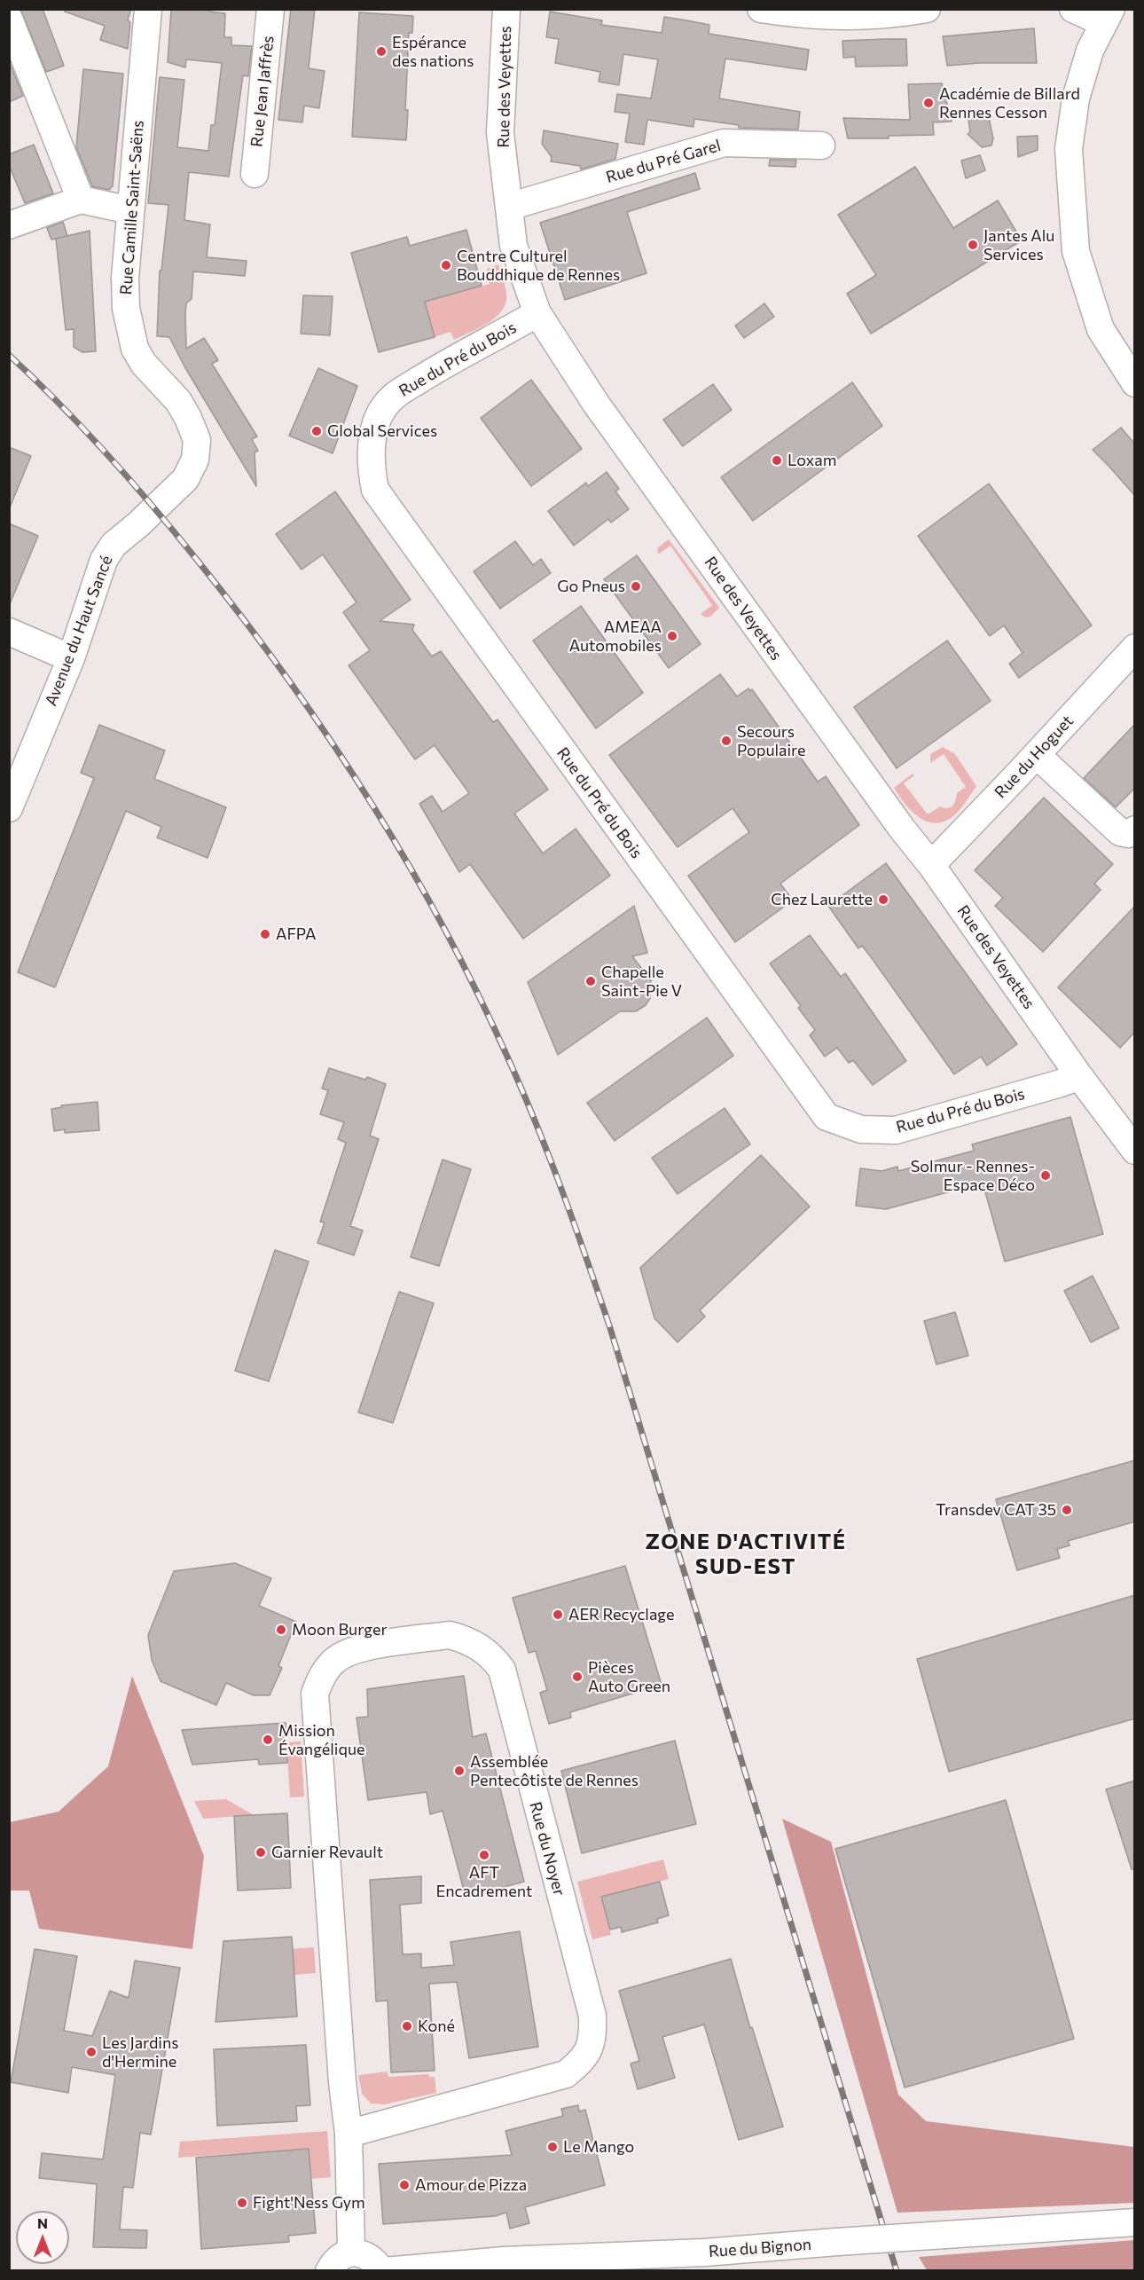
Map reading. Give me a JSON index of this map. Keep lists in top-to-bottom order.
{
  "streets": {
    "street": [
      "Rue des Veyettes",
      "Rue Jean Jaffrès",
      "Rue du Pré Garel",
      "Rue Camille Saint-Saëns",
      "Rue du Pré du Bois",
      "Avenue du Haut Sancé",
      "Rue du Hoguet",
      "Rue du Noyer",
      "Rue du Bignon"
    ]
  },
  "crossings": [
    ["Rue des Veyettes", "Rue du Pré Garel"],
    ["Rue des Veyettes", "Rue du Pré du Bois"],
    ["Rue des Veyettes", "Rue du Hoguet"],
    ["Rue Camille Saint-Saëns", "Avenue du Haut Sancé"],
    ["Rue du Noyer", "Rue du Bignon"]
  ],
  "districts": ["ZONE D'ACTIVITÉ SUD-EST"],
  "places": [
    "Espérance des nations",
    "Académie de Billard Rennes Cesson",
    "Jantes Alu Services",
    "Centre Culturel Bouddhique de Rennes",
    "Global Services",
    "Loxam",
    "Go Pneus",
    "AMEAA Automobiles",
    "Secours Populaire",
    "Chez Laurette",
    "AFPA",
    "Chapelle Saint-Pie V",
    "Solmur - Rennes- Espace Déco",
    "Transdev CAT 35",
    "AER Recyclage",
    "Moon Burger",
    "Pièces Auto Green",
    "Mission Évangélique",
    "Assemblée Pentecôtiste de Rennes",
    "Garnier Revault",
    "AFT Encadrement",
    "Koné",
    "Les Jardins d'Hermine",
    "Le Mango",
    "Amour de Pizza",
    "Fight'Ness Gym"
  ],
  "north": "top"
}
